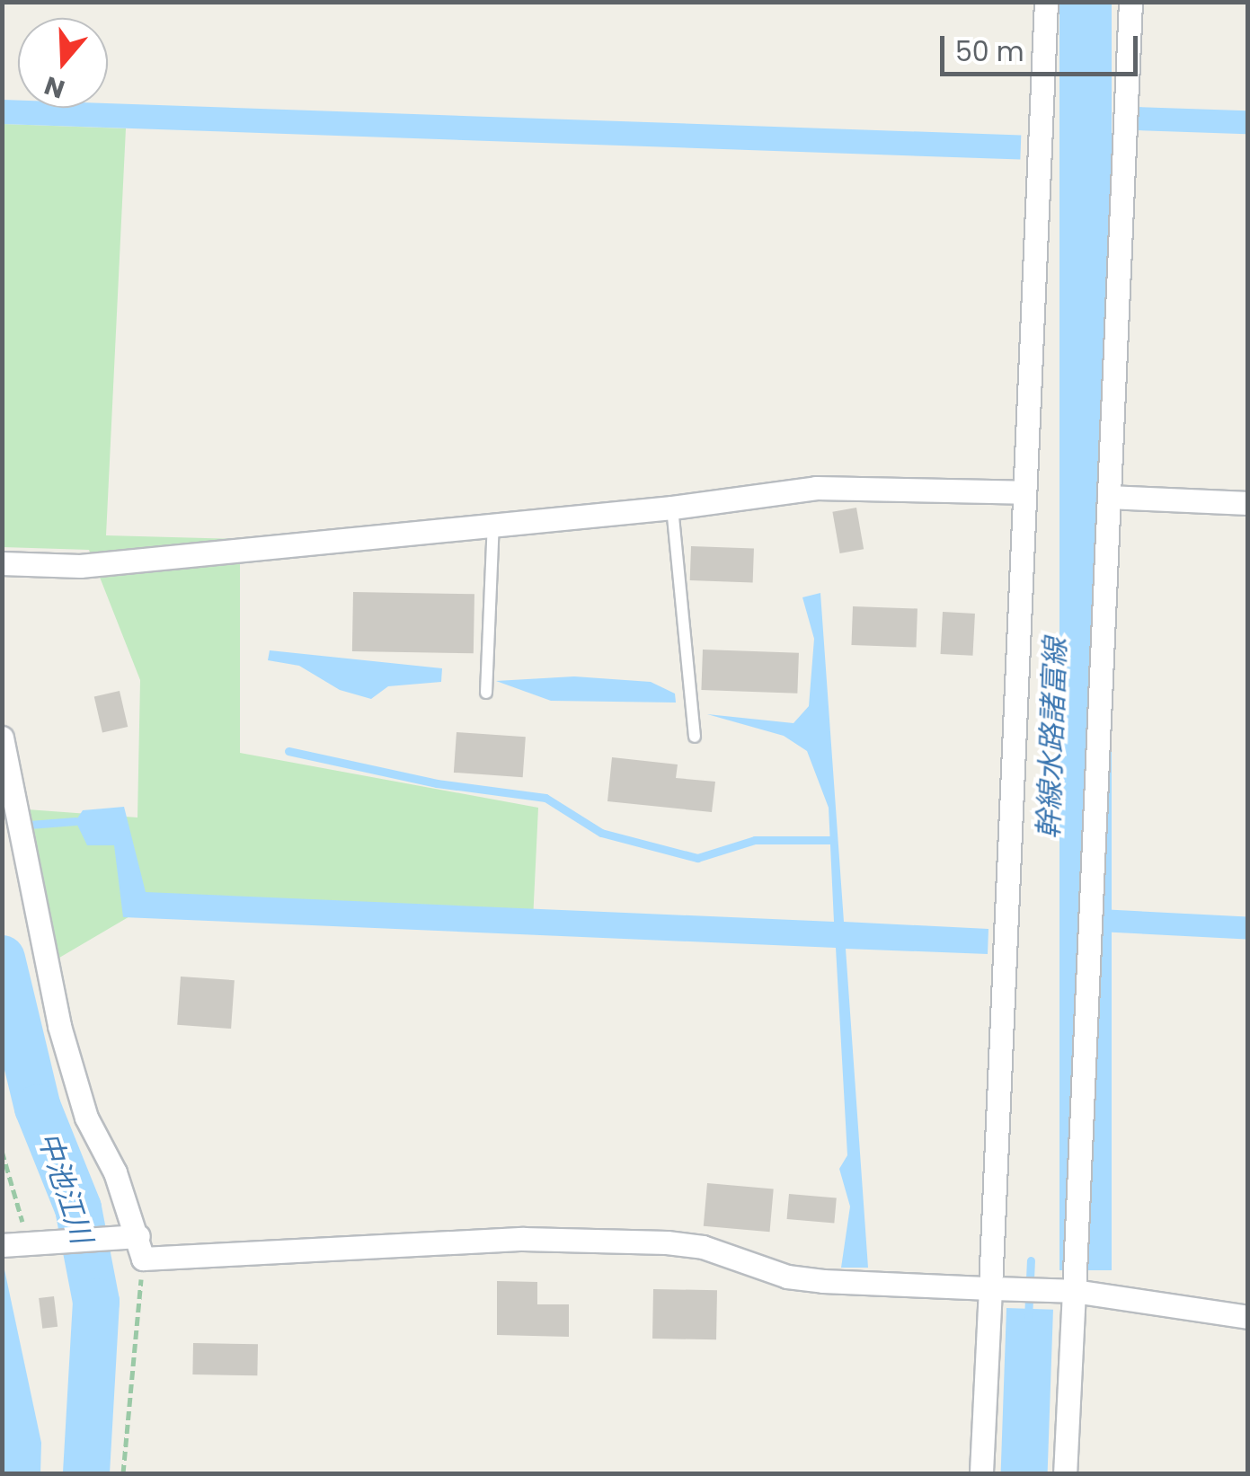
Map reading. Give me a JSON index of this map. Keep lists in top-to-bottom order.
{
  "water": ["幹線水路諸富線", "中池江川"],
  "scale_bar": "50 m",
  "north": "bottom"
}
